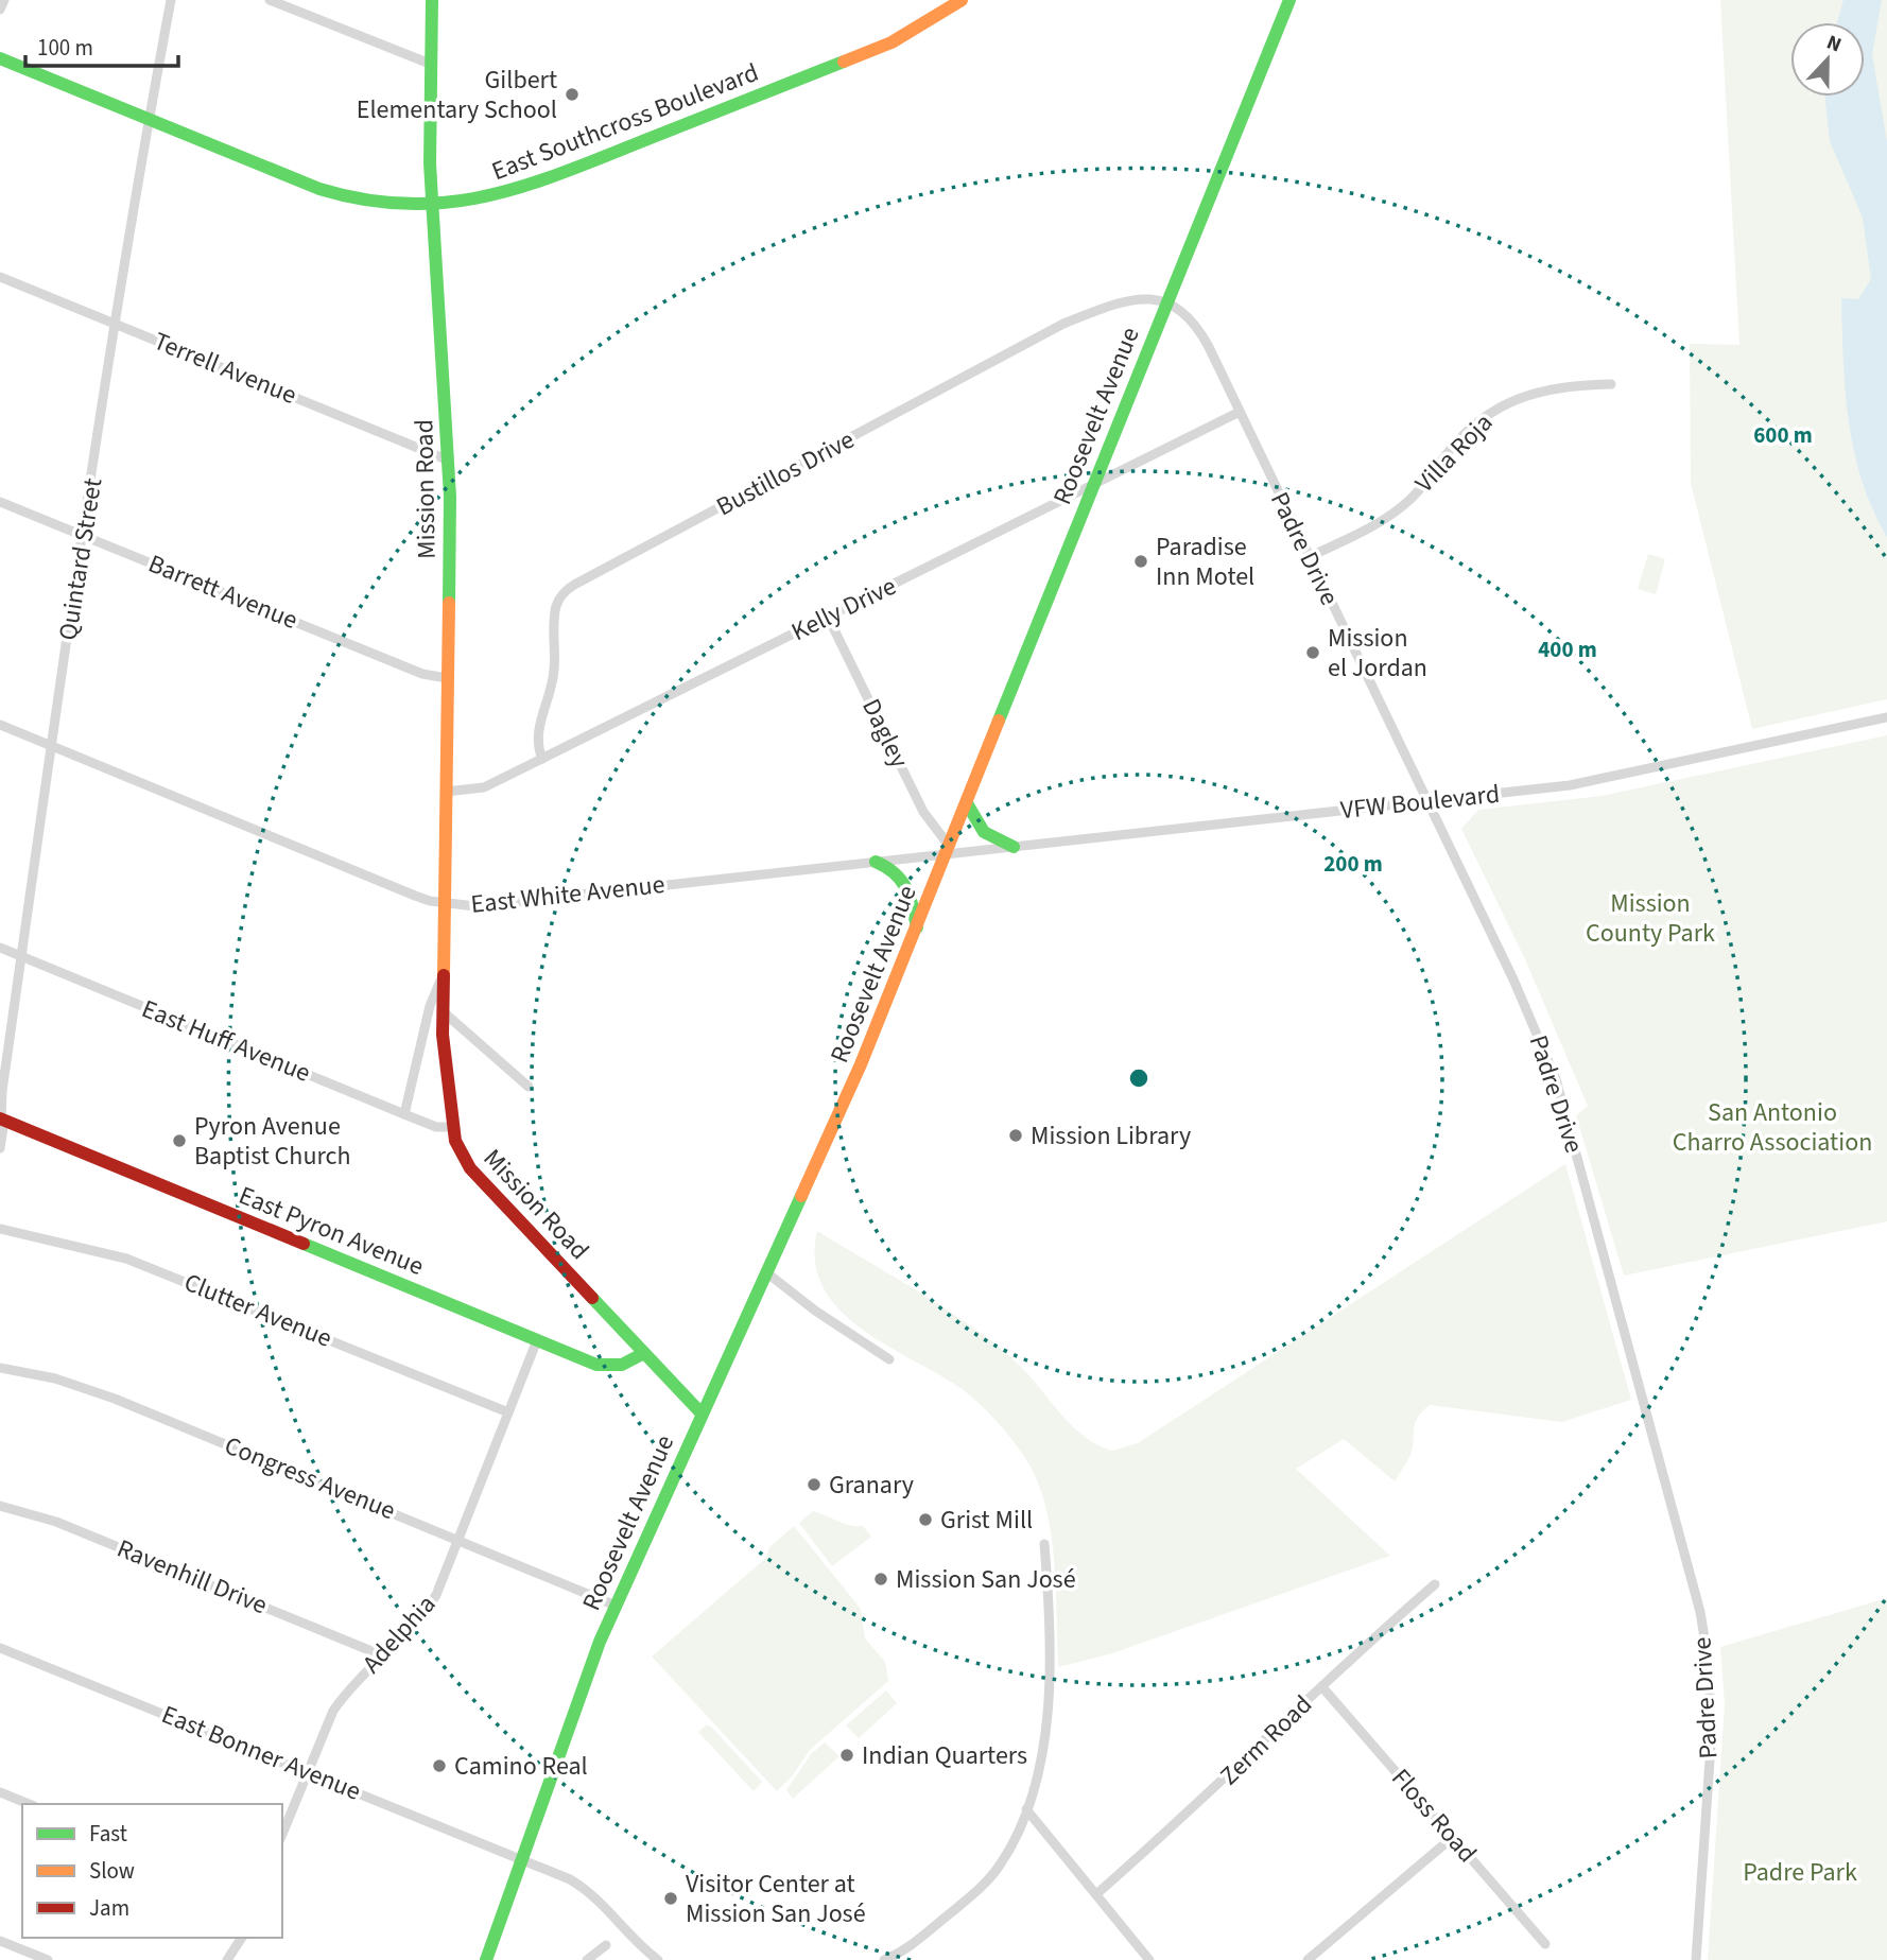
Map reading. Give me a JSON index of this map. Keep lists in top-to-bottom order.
{
  "streets": {
    "main road": [
      "East Southcross Boulevard",
      "Roosevelt Avenue",
      "Mission Road",
      "East Pyron Avenue"
    ],
    "street": [
      "Terrell Avenue",
      "Villa Roja",
      "Bustillos Drive",
      "Padre Drive",
      "Quintard Street",
      "Barrett Avenue",
      "Kelly Drive",
      "Dagley",
      "VFW Boulevard",
      "East White Avenue",
      "East Huff Avenue",
      "Clutter Avenue",
      "Congress Avenue",
      "Ravenhill Drive",
      "Adelphia",
      "Zerm Road",
      "East Bonner Avenue",
      "Floss Road"
    ]
  },
  "crossings": [
    ["East Southcross Boulevard", "Mission Road"],
    ["East Southcross Boulevard", "Quintard Street"],
    ["Terrell Avenue", "Mission Road"],
    ["Terrell Avenue", "Quintard Street"],
    ["Roosevelt Avenue", "Bustillos Drive"],
    ["Roosevelt Avenue", "Mission Road"],
    ["Roosevelt Avenue", "Padre Drive"],
    ["Roosevelt Avenue", "Kelly Drive"],
    ["Roosevelt Avenue", "Dagley"],
    ["Roosevelt Avenue", "VFW Boulevard"],
    ["Roosevelt Avenue", "East White Avenue"],
    ["Roosevelt Avenue", "Congress Avenue"],
    ["Roosevelt Avenue", "East Bonner Avenue"],
    ["Villa Roja", "Padre Drive"],
    ["Bustillos Drive", "Padre Drive"],
    ["Bustillos Drive", "Kelly Drive"],
    ["Mission Road", "Barrett Avenue"],
    ["Mission Road", "Kelly Drive"],
    ["Mission Road", "East White Avenue"],
    ["Mission Road", "East Huff Avenue"],
    ["Mission Road", "East Pyron Avenue"],
    ["Padre Drive", "Kelly Drive"],
    ["Padre Drive", "VFW Boulevard"],
    ["Quintard Street", "Barrett Avenue"],
    ["Quintard Street", "East White Avenue"],
    ["Quintard Street", "East Huff Avenue"],
    ["Quintard Street", "East Pyron Avenue"],
    ["Kelly Drive", "Dagley"],
    ["Dagley", "VFW Boulevard"],
    ["Dagley", "East White Avenue"],
    ["VFW Boulevard", "East White Avenue"],
    ["East Pyron Avenue", "Adelphia"],
    ["Clutter Avenue", "Adelphia"],
    ["Congress Avenue", "Adelphia"],
    ["Ravenhill Drive", "Adelphia"],
    ["Adelphia", "East Bonner Avenue"],
    ["Zerm Road", "Floss Road"]
  ],
  "parks": ["Mission County Park", "San Antonio Charro Association", "Padre Park"],
  "places": [
    "Gilbert Elementary School",
    "Paradise Inn Motel",
    "Mission el Jordan",
    "Mission Library",
    "Pyron Avenue Baptist Church",
    "Granary",
    "Grist Mill",
    "Mission San José",
    "Indian Quarters",
    "Camino Real",
    "Visitor Center at Mission San José"
  ],
  "legend": ["Fast", "Slow", "Jam"],
  "scale_bar": "100 m",
  "north": "top",
  "rings": ["600 m", "400 m", "200 m"]
}
